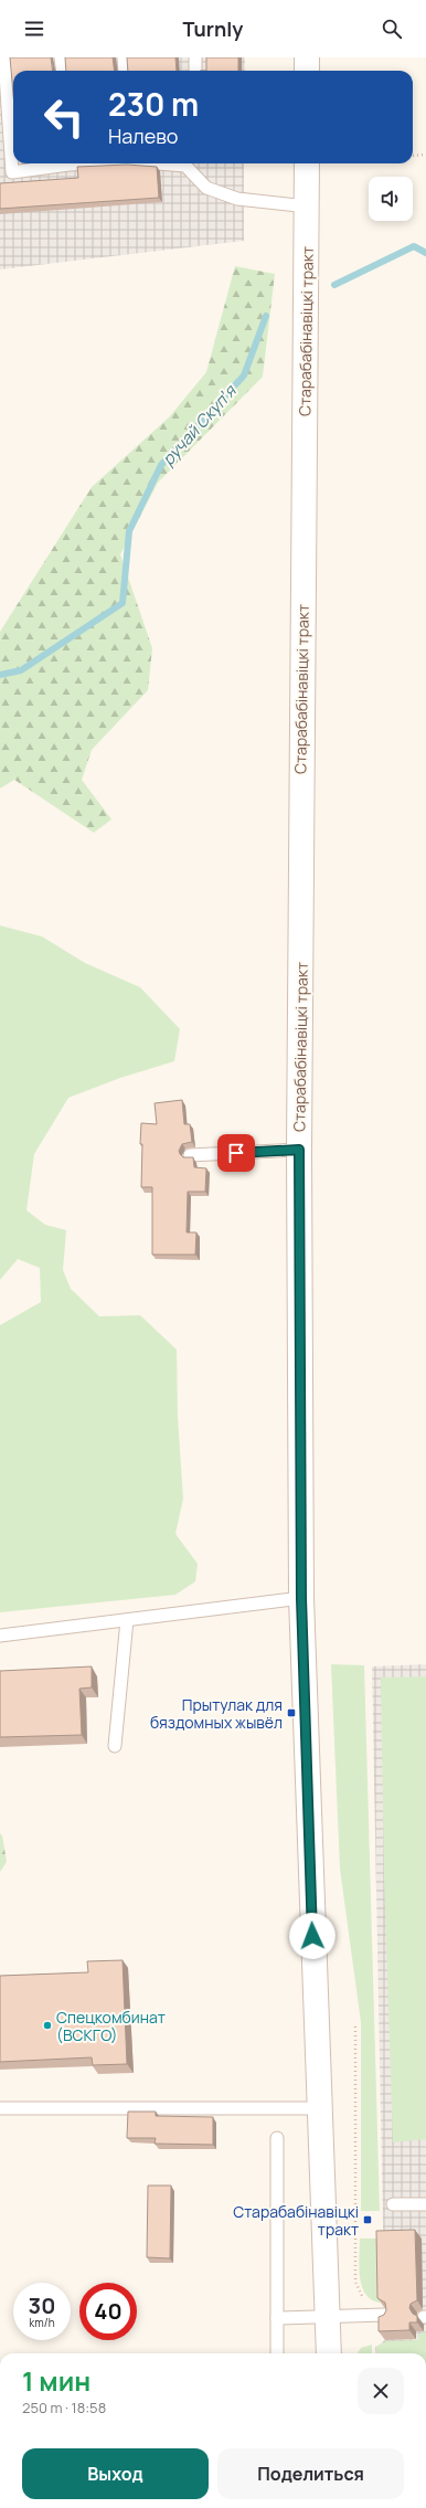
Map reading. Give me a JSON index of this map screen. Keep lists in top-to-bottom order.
{
  "streets": {
    "street": ["Старабабінавіцкі тракт"]
  },
  "water": ["ручай Скупʼя"],
  "places": {
    "transit": ["Прытулак для бяздомных жывёл", "Старабабінавіцкі тракт"],
    "other": ["Спецкомбинат (ВСКГО)"]
  },
  "page": {
    "header": "Turnly",
    "turn": ["230 m", "Налево"],
    "speed": "30 km/h",
    "limit": "40",
    "heading": ["1 мин", "250 m · 18:58"],
    "buttons": ["Выход", "Поделиться"]
  }
}
